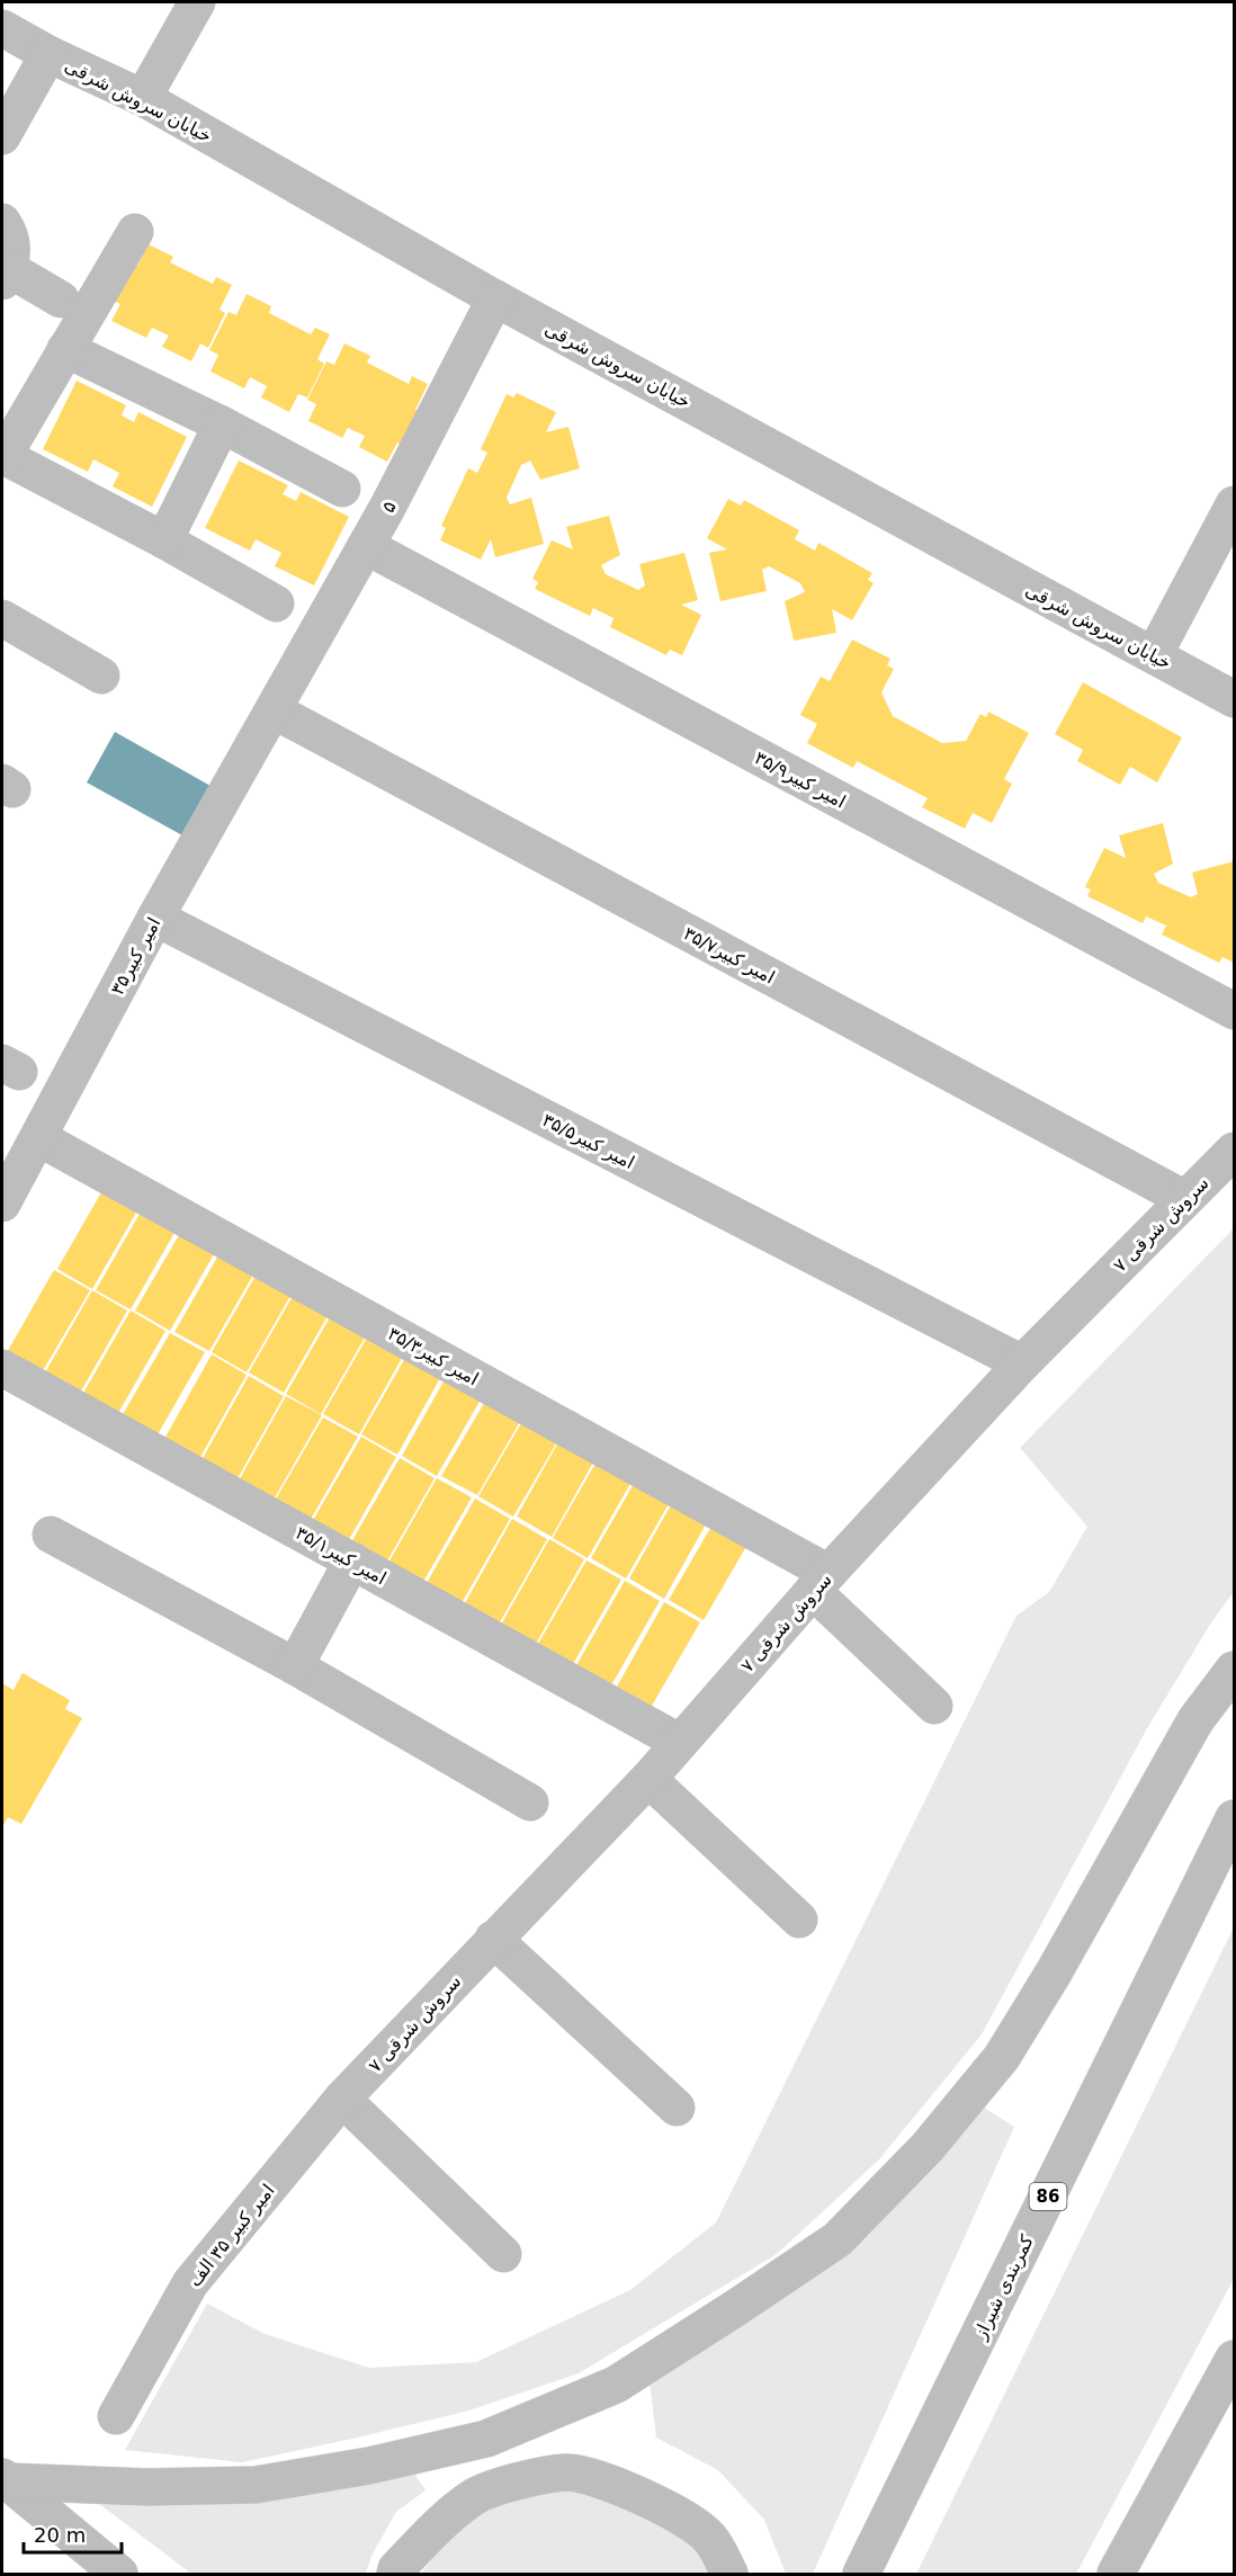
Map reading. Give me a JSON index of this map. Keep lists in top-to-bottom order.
{
  "streets": {
    "main road": [
      "خیابان سروش شرقی",
      "۵",
      "امیر کبیر۳۵/۹",
      "امیر کبیر۳۵/۷",
      "امیر کبیر۳۵",
      "امیر کبیر۳۵/۵",
      "سروش شرقی ۷",
      "امیر کبیر۳۵/۳",
      "امیر کبیر۳۵/۱",
      "86",
      "امیر کبیر ۳۵ الف",
      "کمربندی شیراز"
    ]
  },
  "crossings": [
    ["خیابان سروش شرقی", "۵"],
    ["۵", "امیر کبیر۳۵/۹"],
    ["۵", "امیر کبیر۳۵/۷"],
    ["۵", "امیر کبیر۳۵"],
    ["امیر کبیر۳۵/۷", "امیر کبیر۳۵"],
    ["امیر کبیر۳۵/۷", "سروش شرقی ۷"],
    ["امیر کبیر۳۵", "امیر کبیر۳۵/۵"],
    ["امیر کبیر۳۵", "امیر کبیر۳۵/۳"],
    ["امیر کبیر۳۵/۵", "سروش شرقی ۷"],
    ["سروش شرقی ۷", "امیر کبیر۳۵/۳"],
    ["سروش شرقی ۷", "امیر کبیر۳۵/۱"],
    ["سروش شرقی ۷", "امیر کبیر ۳۵ الف"]
  ],
  "scale_bar": "20 m"
}
